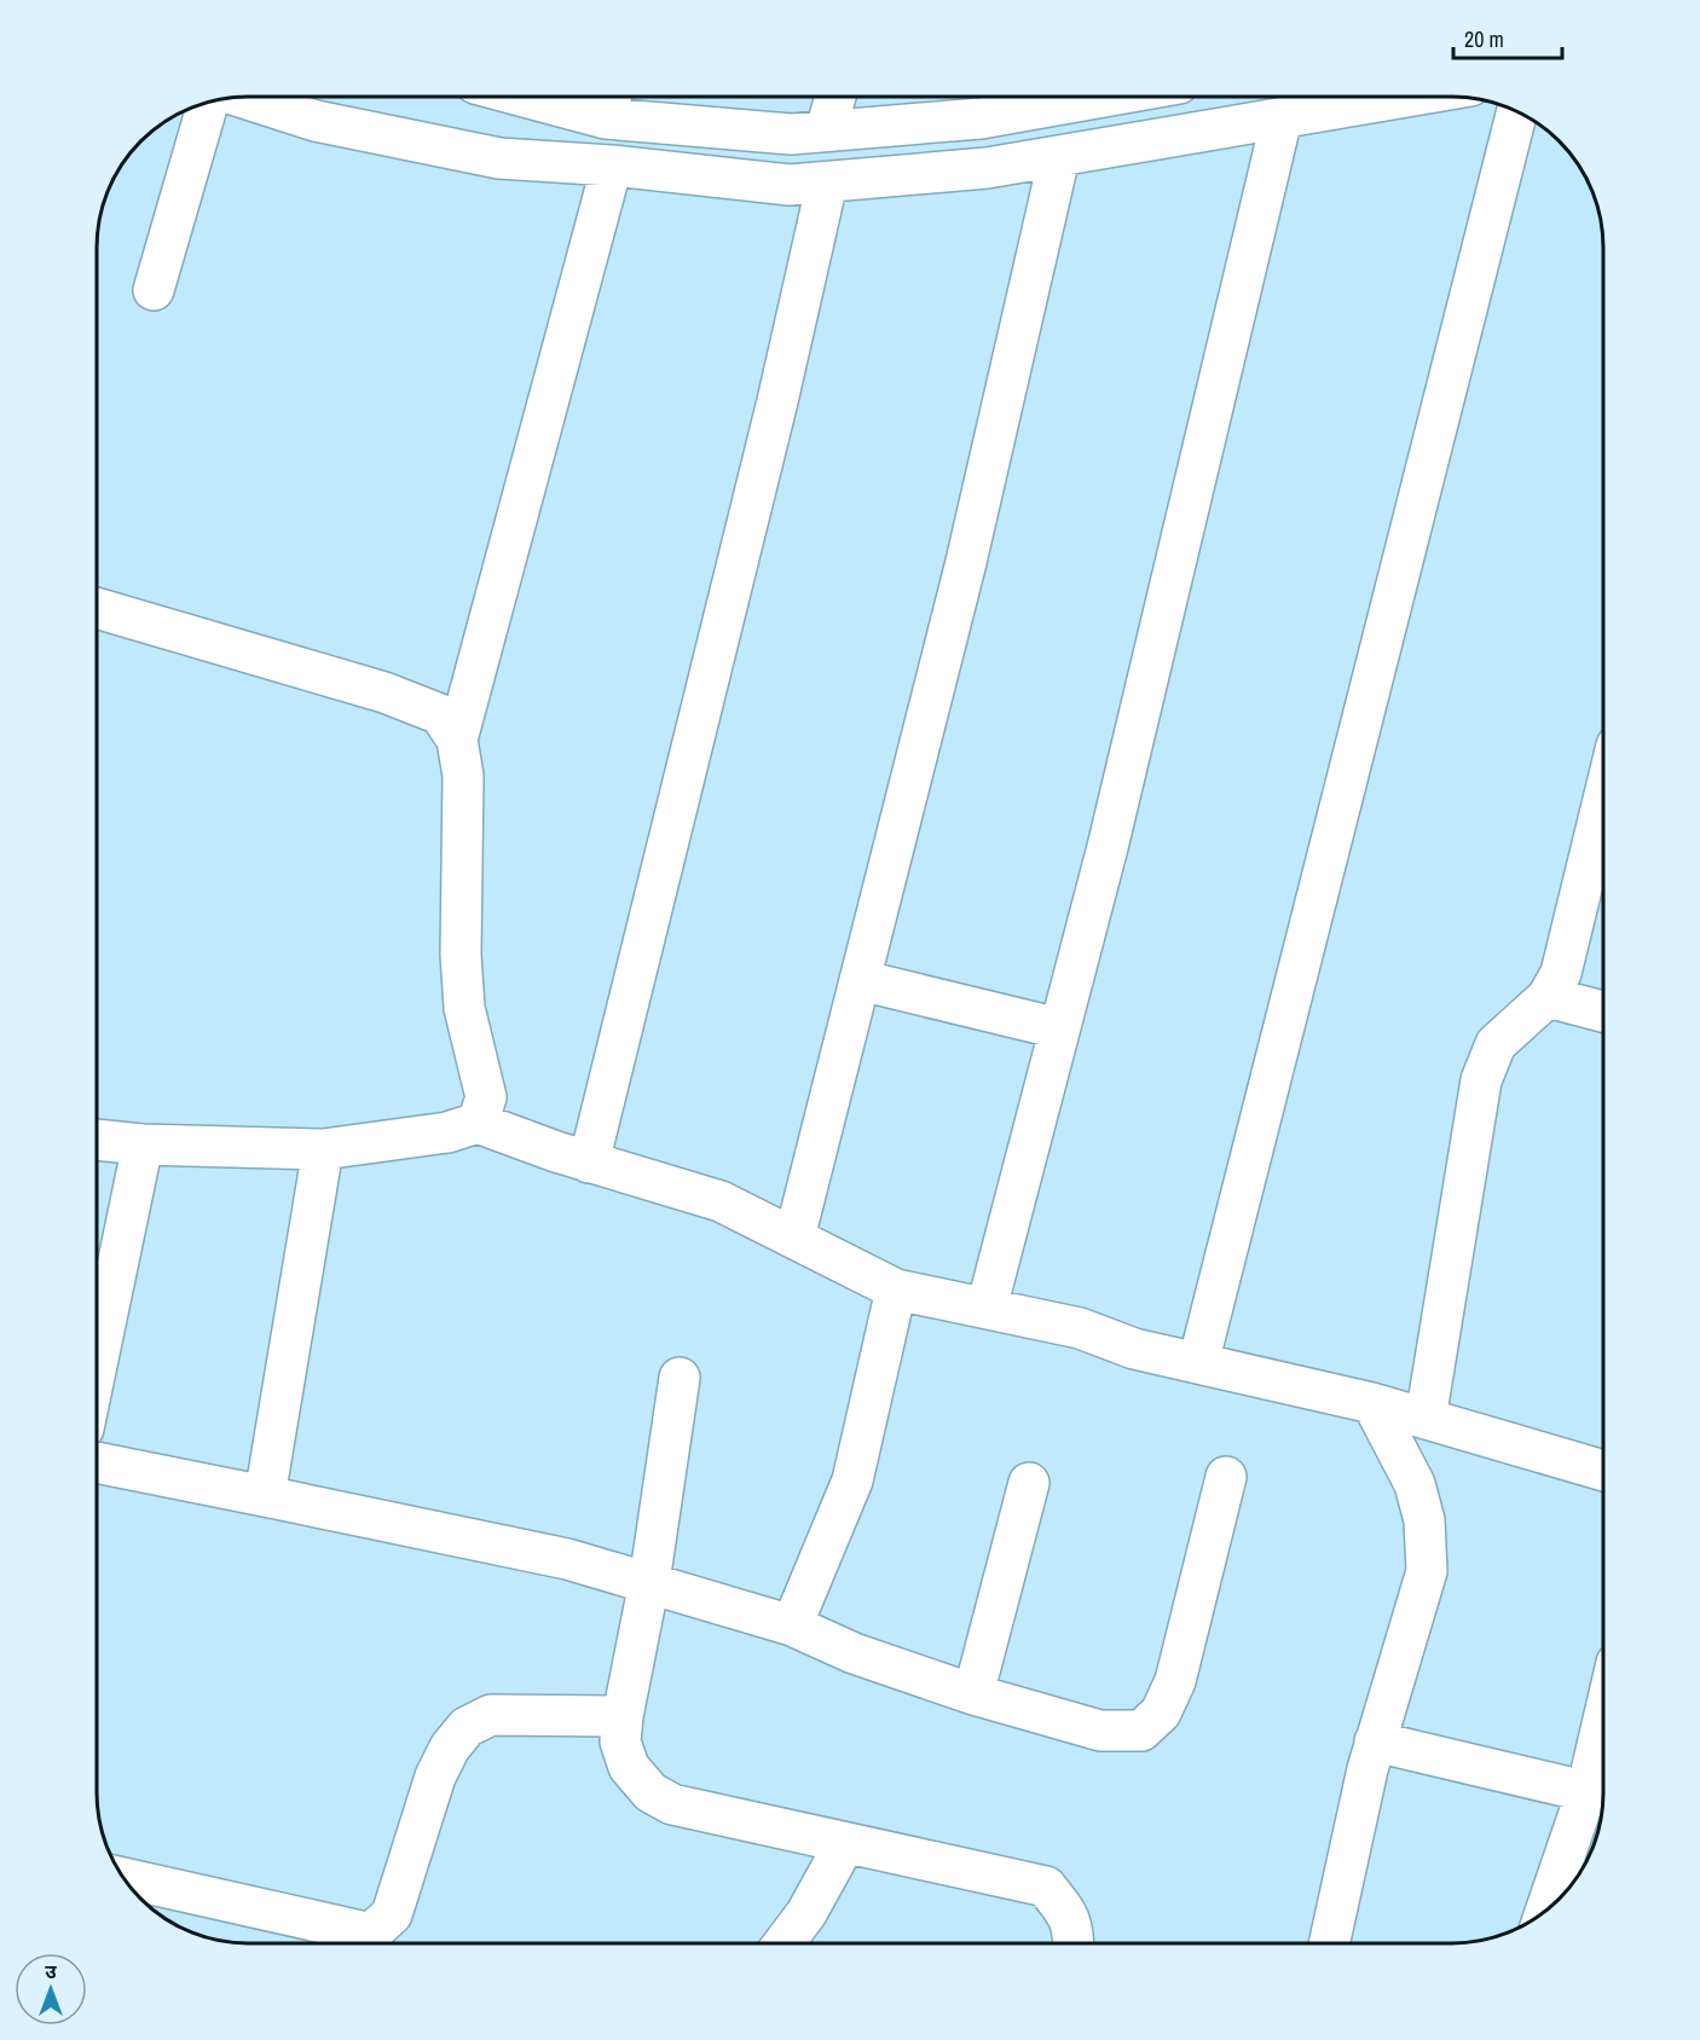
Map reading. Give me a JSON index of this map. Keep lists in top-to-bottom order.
{
  "scale_bar": "20 m",
  "north": "top"
}
